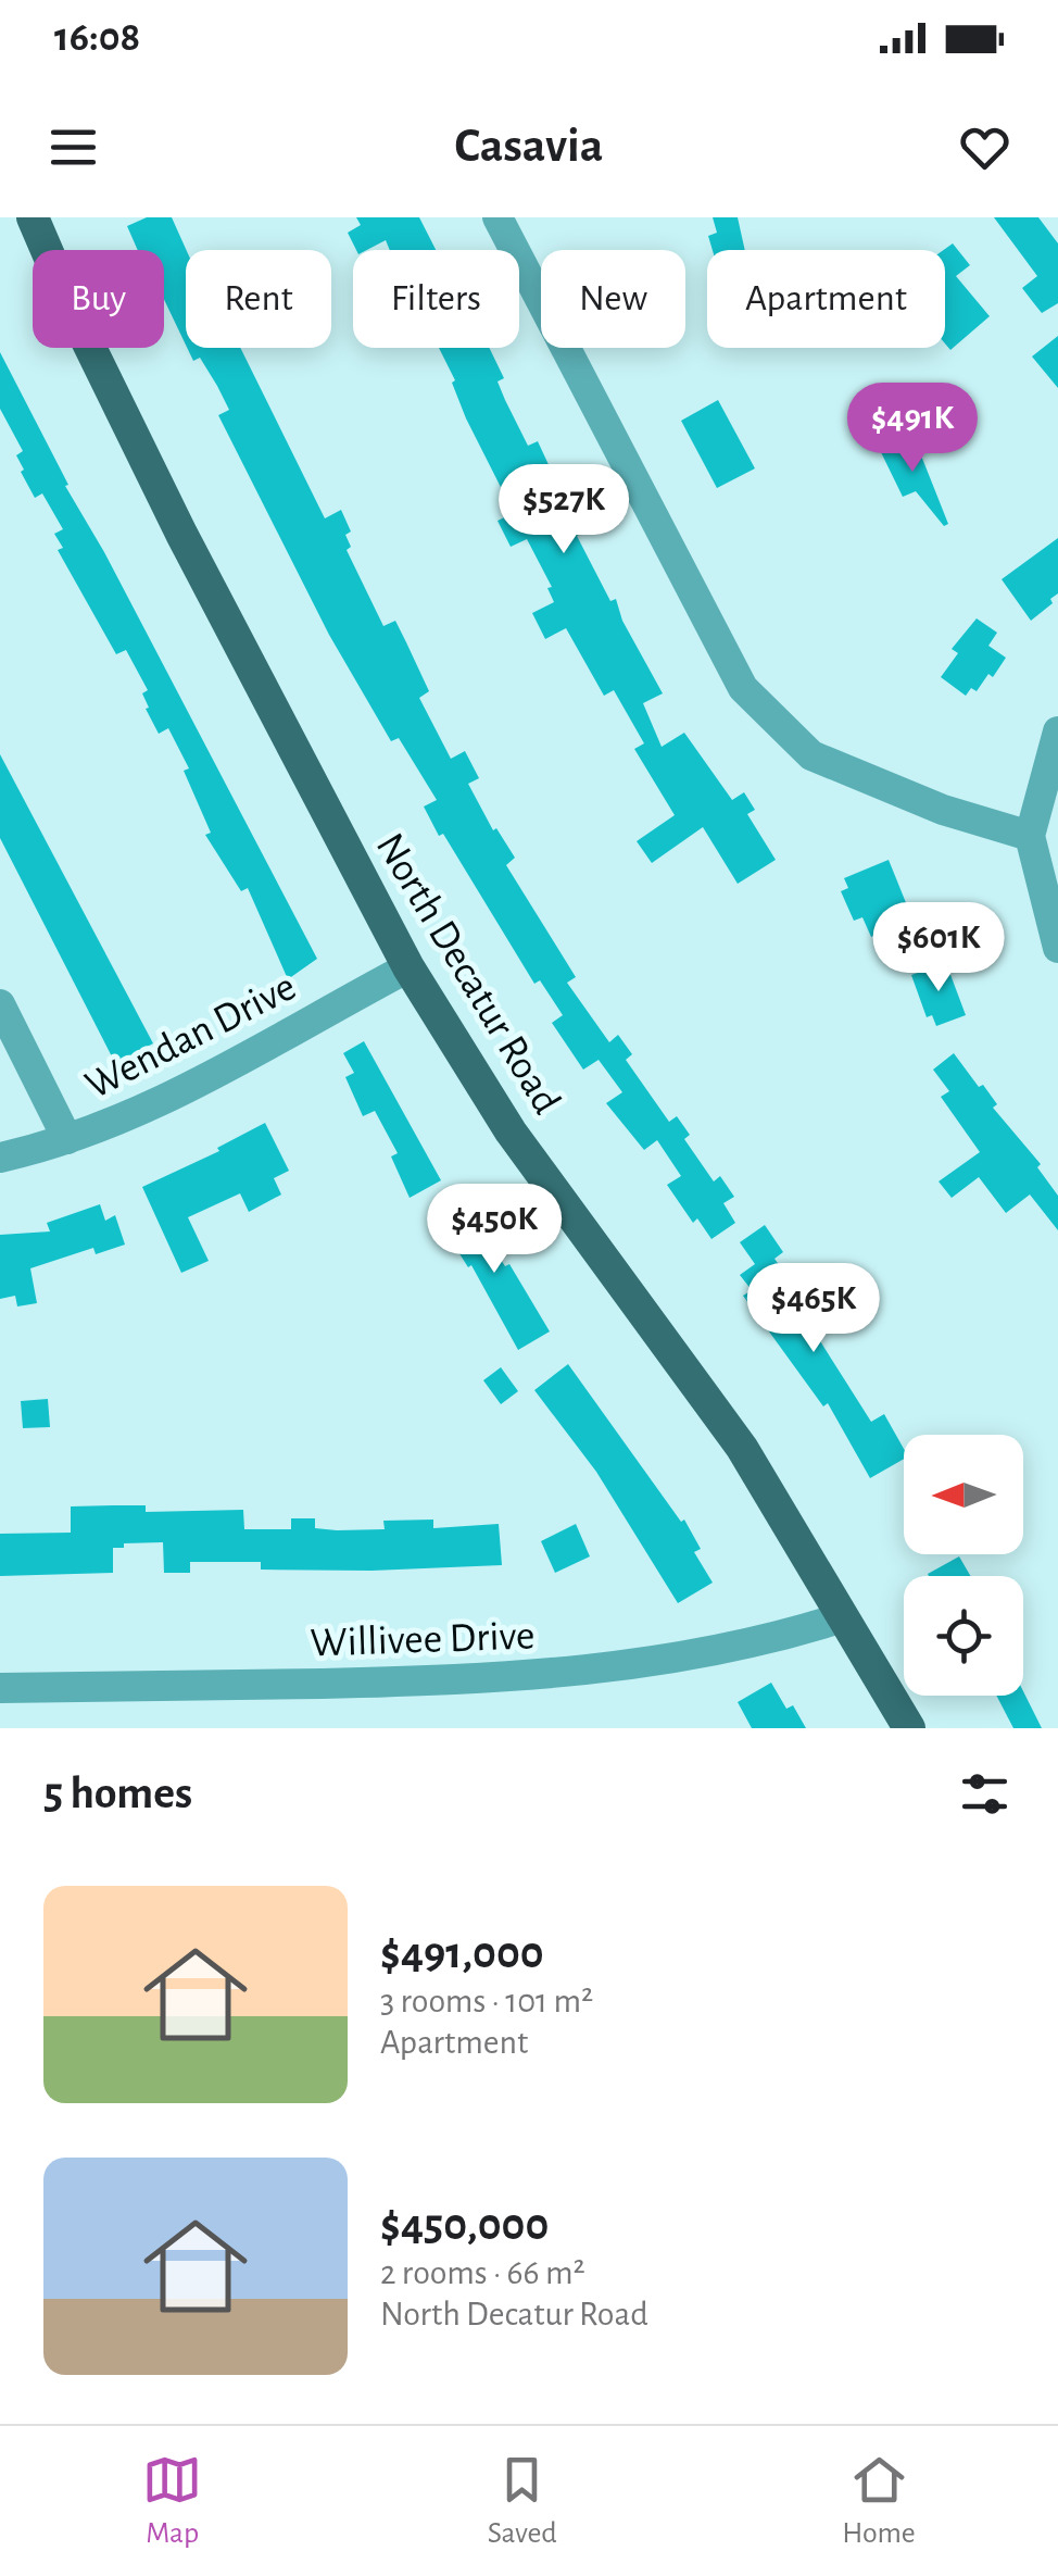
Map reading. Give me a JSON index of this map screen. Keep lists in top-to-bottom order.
{
  "streets": {
    "main road": ["North Decatur Road"],
    "street": ["Wendan Drive", "Willivee Drive"]
  },
  "crossings": [
    ["North Decatur Road", "Wendan Drive"],
    ["North Decatur Road", "Willivee Drive"]
  ],
  "north": "left",
  "page": {
    "status": "16:08",
    "header": "Casavia",
    "chip": [
      "Buy",
      "Rent",
      "Filters",
      "New",
      "Apartment"
    ],
    "price": [
      "$491K",
      "$527K",
      "$601K",
      "$450K",
      "$465K"
    ],
    "heading": "5 homes",
    "list": [
      {
        "name": "$491,000",
        "note": "3 rooms · 101 m² · Apartment"
      },
      {
        "name": "$450,000",
        "note": "2 rooms · 66 m² · North Decatur Road"
      }
    ],
    "tabs": ["Map", "Saved", "Home"]
  }
}
